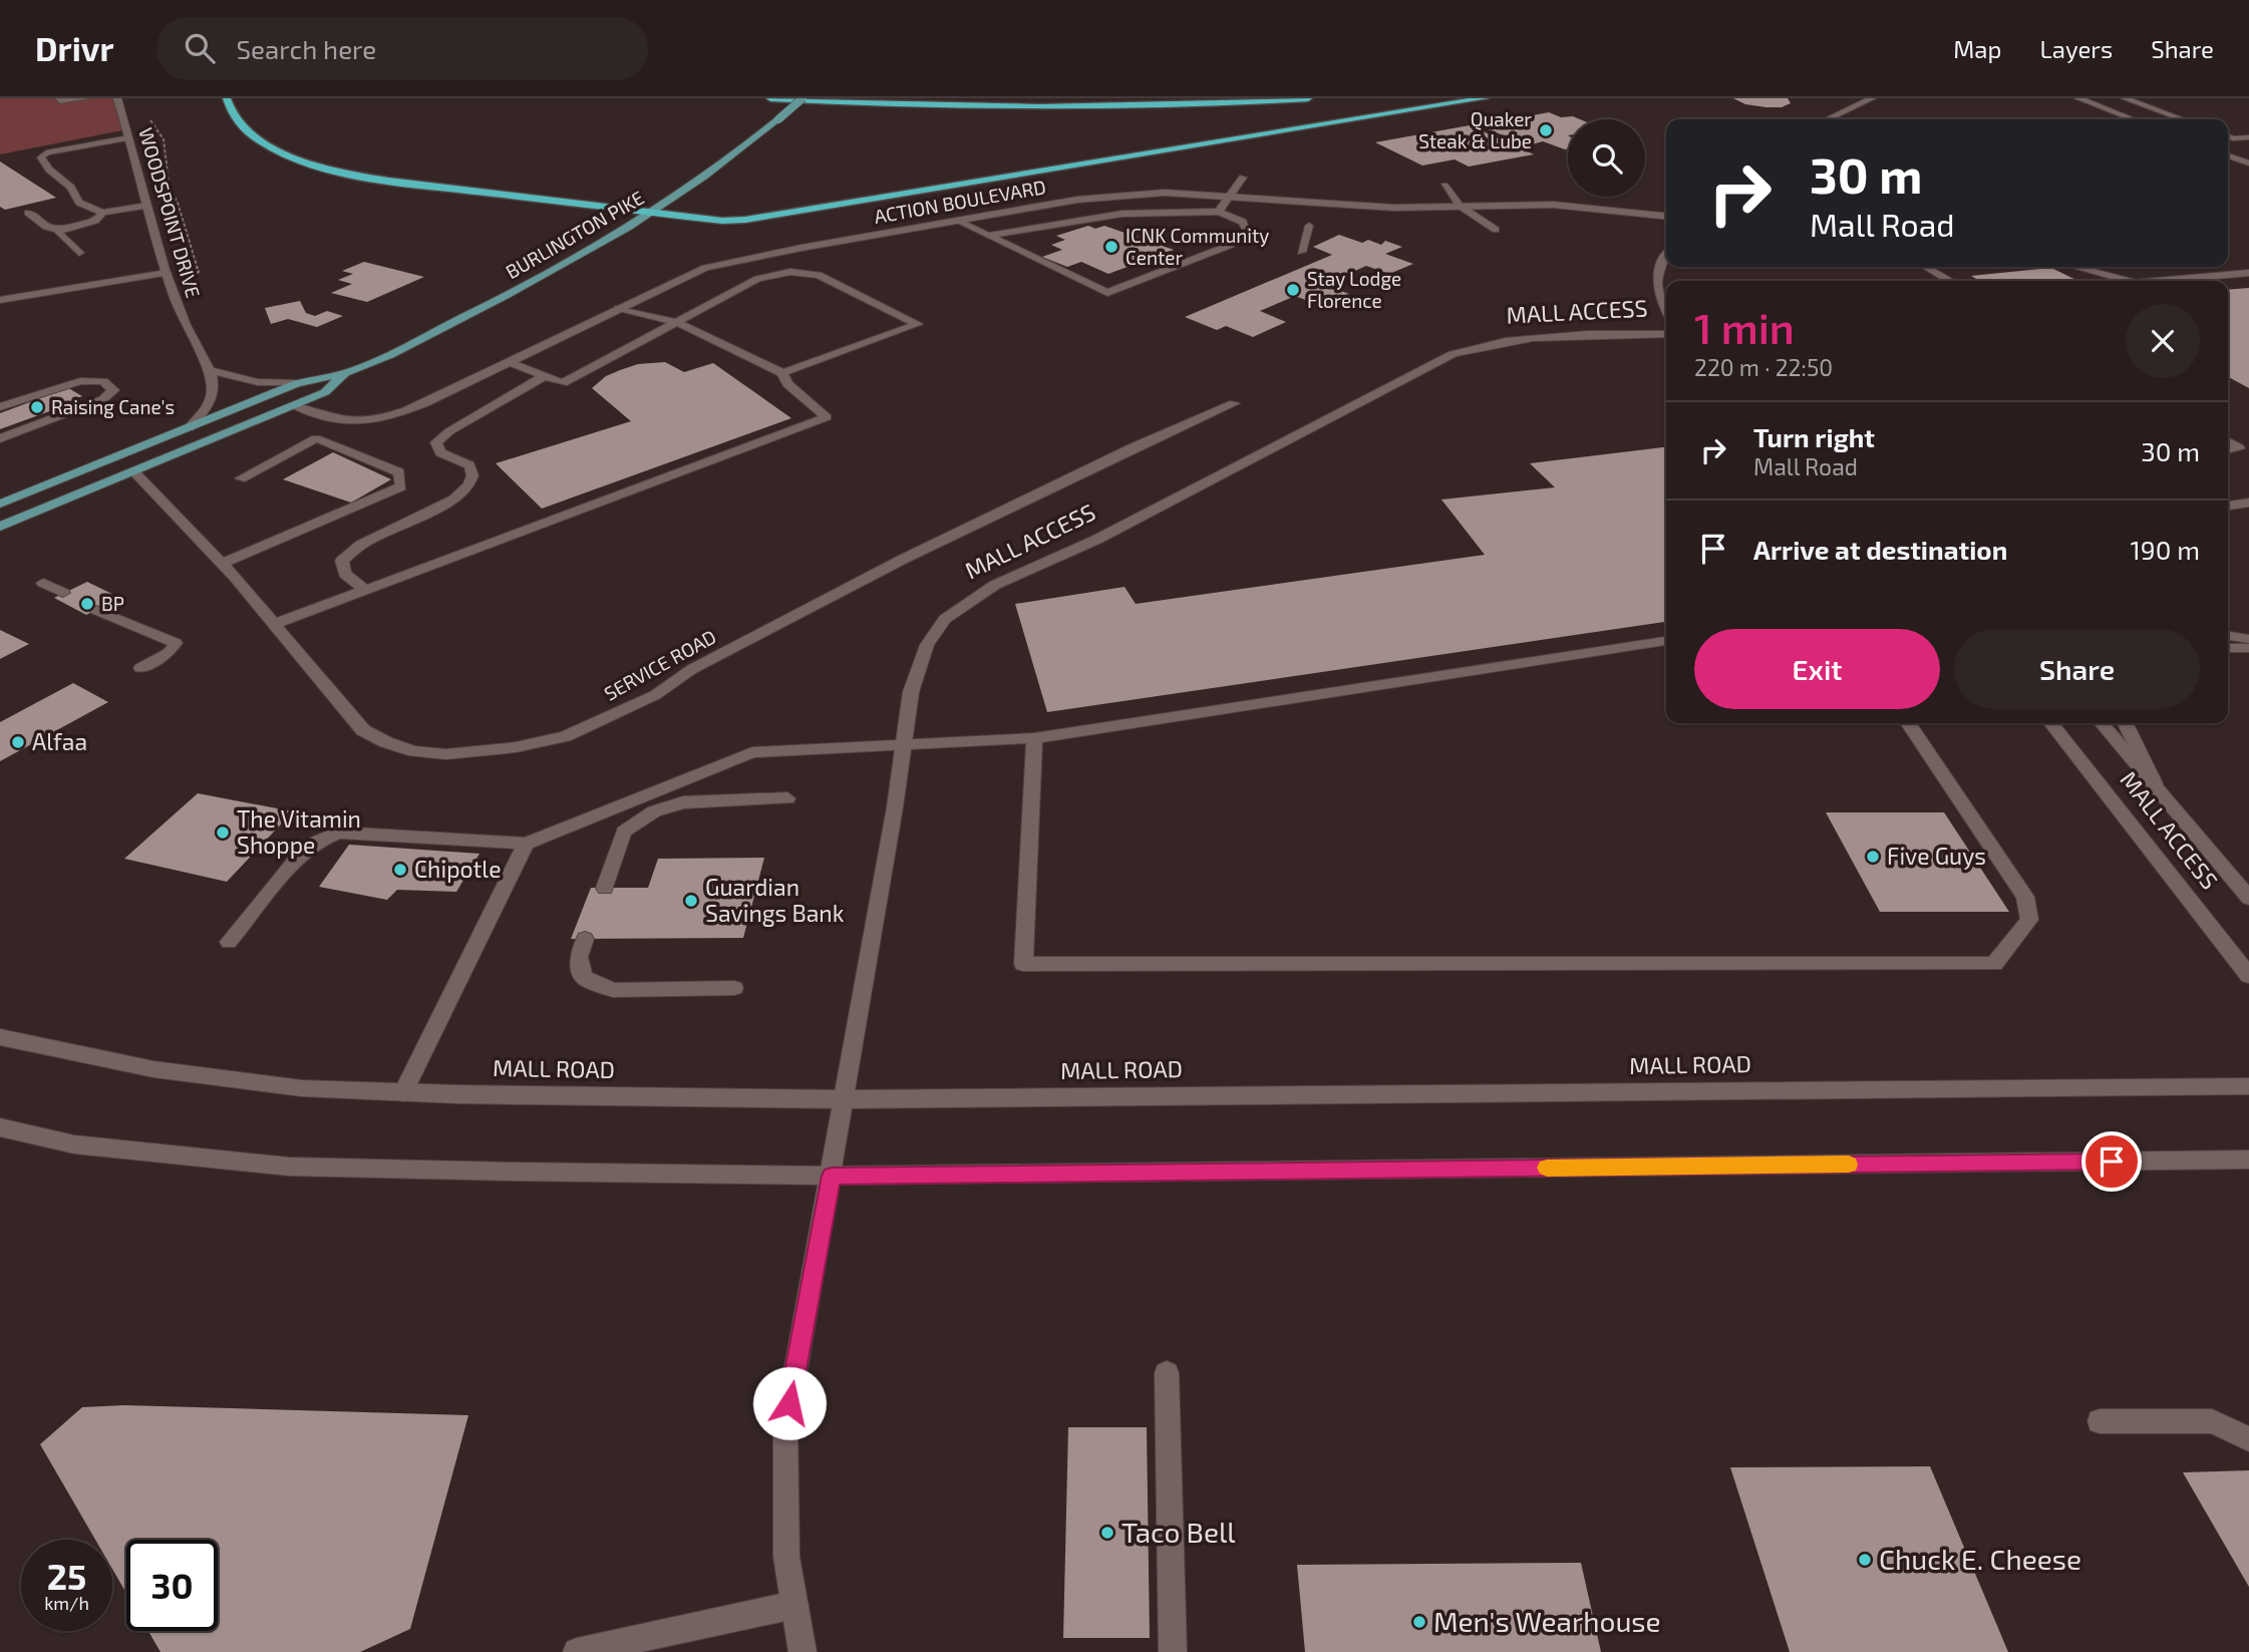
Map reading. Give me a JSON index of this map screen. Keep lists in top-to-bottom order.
{
  "streets": {
    "main road": ["BURLINGTON PIKE"],
    "street": [
      "ACTION BOULEVARD",
      "WOODSPOINT DRIVE",
      "MALL ACCESS",
      "SERVICE ROAD",
      "MALL ROAD"
    ]
  },
  "crossings": [
    ["ACTION BOULEVARD", "BURLINGTON PIKE"],
    ["BURLINGTON PIKE", "SERVICE ROAD"],
    ["MALL ACCESS", "MALL ROAD"]
  ],
  "places": [
    "Quaker Steak & Lube",
    "ICNK Community Center",
    "Stay Lodge Florence",
    "Raising Cane's",
    "BP",
    "Alfaa",
    "The Vitamin Shoppe",
    "Five Guys",
    "Chipotle",
    "Guardian Savings Bank",
    "Taco Bell",
    "Chuck E. Cheese",
    "Men's Wearhouse"
  ],
  "page": {
    "header": "Drivr",
    "search": "Search here",
    "nav": ["Map", "Layers", "Share"],
    "turn": ["30 m", "Mall Road"],
    "heading": ["1 min", "220 m · 22:50"],
    "list": [
      {
        "name": "Turn right",
        "note": "Mall Road",
        "value": "30 m"
      },
      {
        "name": "Arrive at destination",
        "value": "190 m"
      }
    ],
    "buttons": ["Exit", "Share"],
    "speed": "25 km/h",
    "limit": "30"
  }
}
